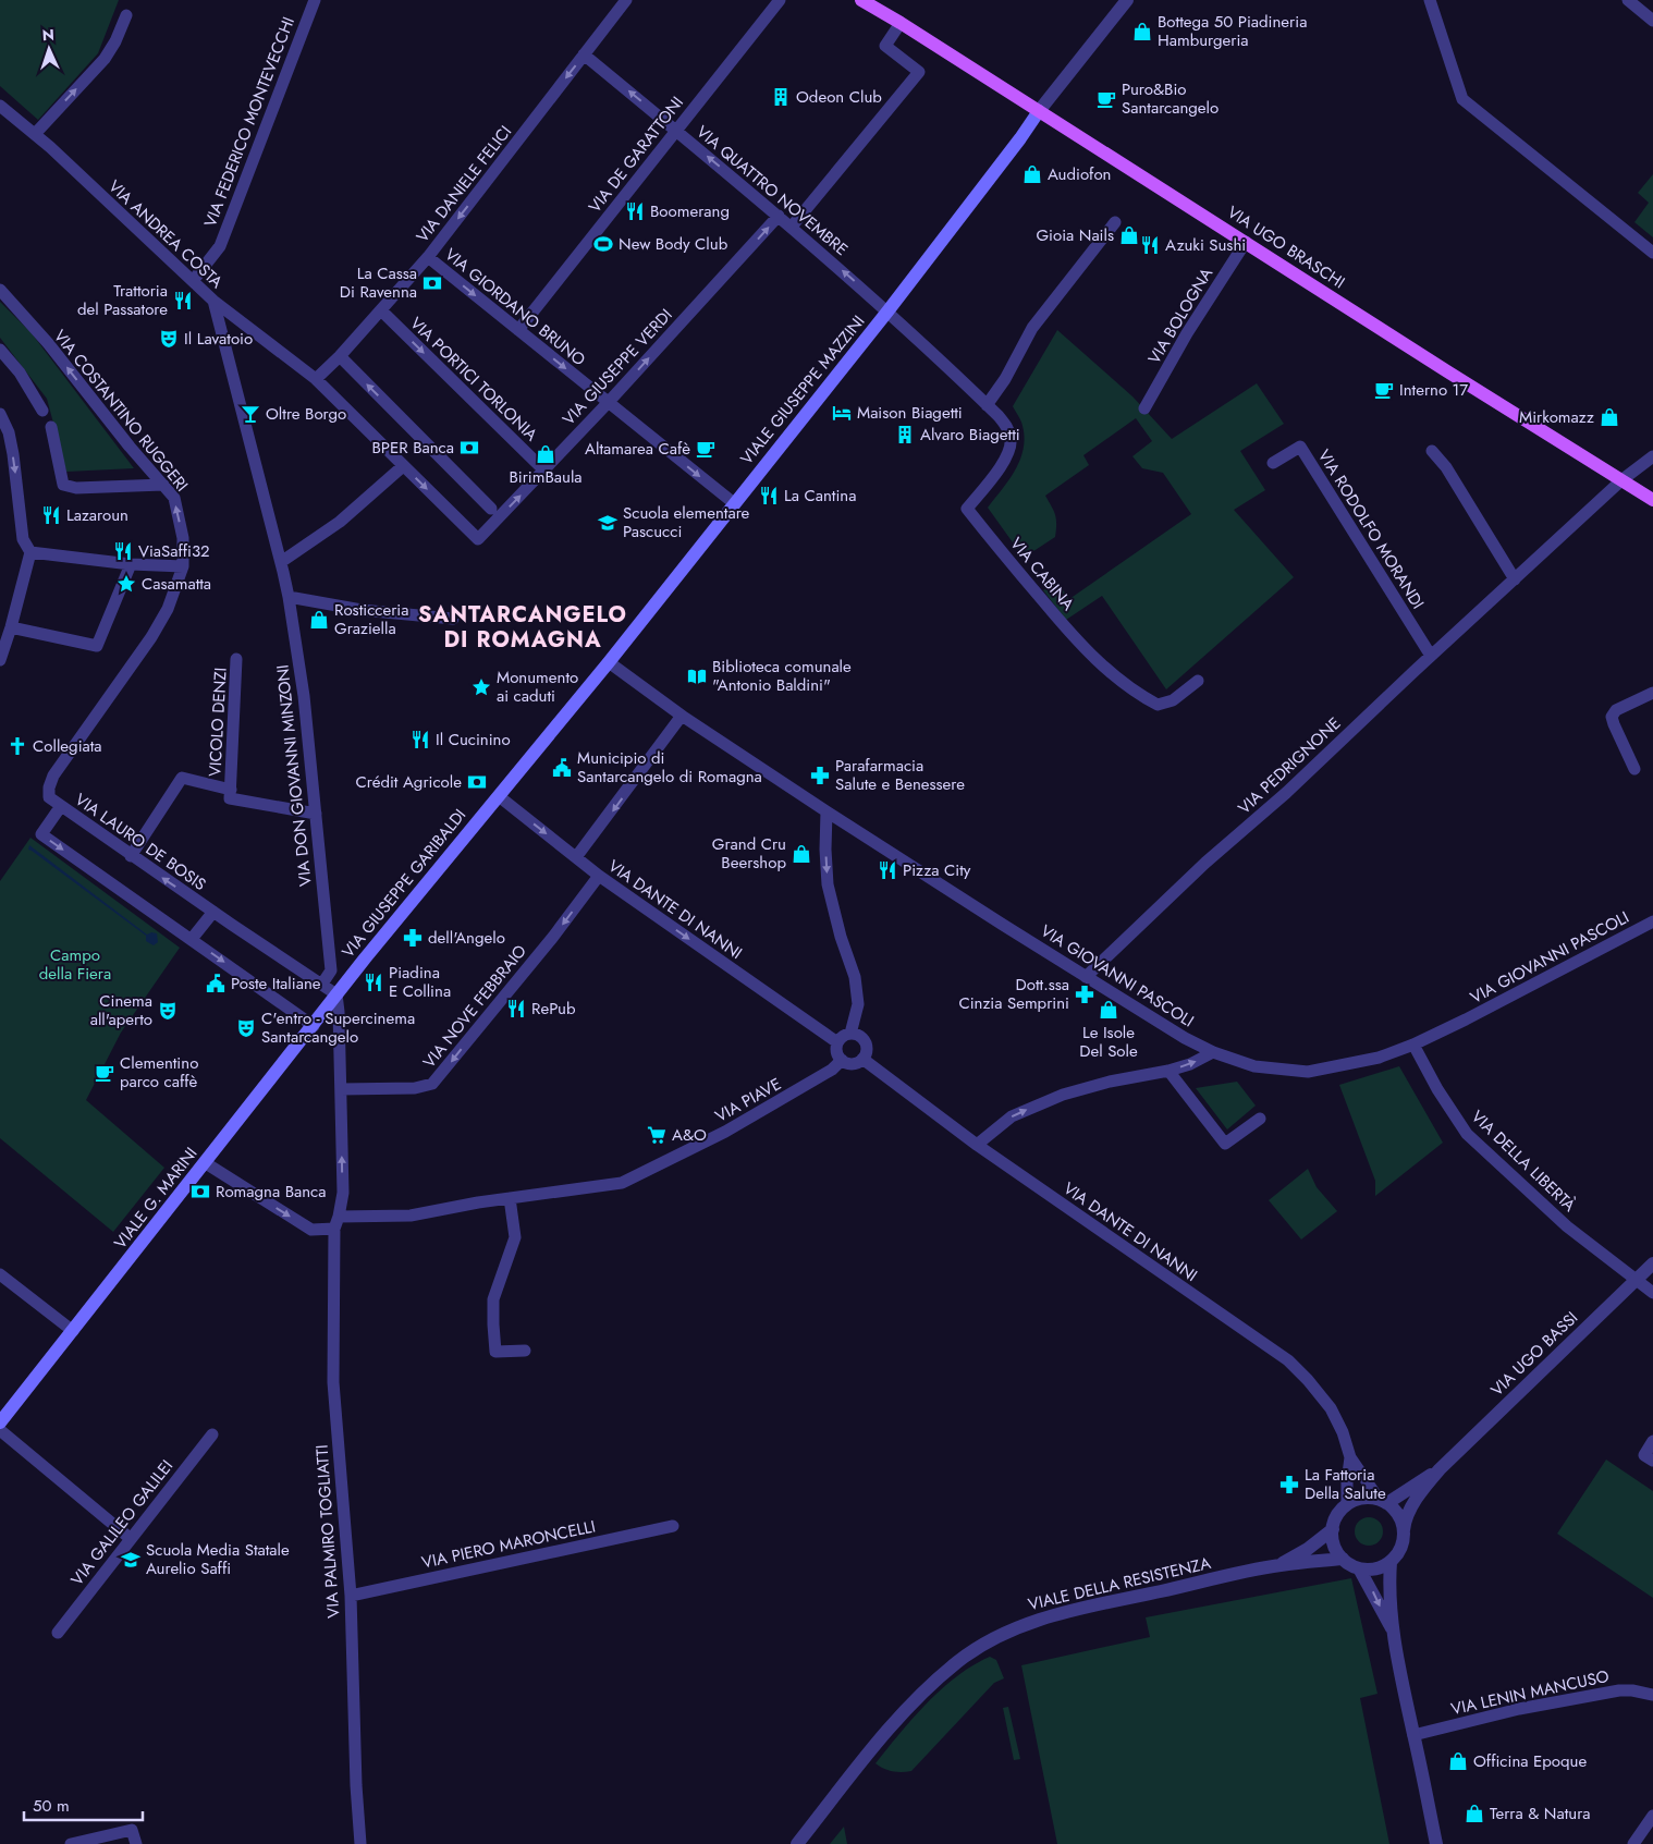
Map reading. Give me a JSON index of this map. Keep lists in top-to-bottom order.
{
  "streets": {
    "main road": [
      "VIA UGO BRASCHI",
      "VIALE GIUSEPPE MAZZINI",
      "VIA GIUSEPPE GARIBALDI",
      "VIALE G. MARINI"
    ],
    "street": [
      "VIA FEDERICO MONTEVECCHI",
      "VIA DE GARATTONI",
      "VIA DANIELE FELICI",
      "VIA QUATTRO NOVEMBRE",
      "VIA ANDREA COSTA",
      "VIA GIORDANO BRUNO",
      "VIA BOLOGNA",
      "VIA GIUSEPPE VERDI",
      "VIA PORTICI TORLONIA",
      "VIA COSTANTINO RUGGERI",
      "VIA RODOLFO MORANDI",
      "VIA CABINA",
      "VICOLO DENZI",
      "VIA PEDRIGNONE",
      "VIA DON GIOVANNI MINZONI",
      "VIA LAURO DE BOSIS",
      "VIA DANTE DI NANNI",
      "VIA GIOVANNI PASCOLI",
      "VIA NOVE FEBBRAIO",
      "VIA PIAVE",
      "VIA DELLA LIBERTÀ",
      "VIA UGO BASSI",
      "VIA GALILEO GALILEI",
      "VIA PALMIRO TOGLIATTI",
      "VIA PIERO MARONCELLI",
      "VIALE DELLA RESISTENZA",
      "VIA LENIN MANCUSO"
    ]
  },
  "crossings": [
    ["VIA FEDERICO MONTEVECCHI", "VIA ANDREA COSTA"],
    ["VIA DE GARATTONI", "VIA QUATTRO NOVEMBRE"],
    ["VIA DE GARATTONI", "VIA GIORDANO BRUNO"],
    ["VIA DANIELE FELICI", "VIA QUATTRO NOVEMBRE"],
    ["VIA DANIELE FELICI", "VIA ANDREA COSTA"],
    ["VIA DANIELE FELICI", "VIA GIORDANO BRUNO"],
    ["VIA DANIELE FELICI", "VIA PORTICI TORLONIA"],
    ["VIA QUATTRO NOVEMBRE", "VIA GIUSEPPE VERDI"],
    ["VIA QUATTRO NOVEMBRE", "VIALE GIUSEPPE MAZZINI"],
    ["VIA QUATTRO NOVEMBRE", "VIA CABINA"],
    ["VIA ANDREA COSTA", "VIA GIUSEPPE VERDI"],
    ["VIA ANDREA COSTA", "VIA DON GIOVANNI MINZONI"],
    ["VIA UGO BRASCHI", "VIA BOLOGNA"],
    ["VIA UGO BRASCHI", "VIALE GIUSEPPE MAZZINI"],
    ["VIA UGO BRASCHI", "VIA PEDRIGNONE"],
    ["VIA GIORDANO BRUNO", "VIA GIUSEPPE VERDI"],
    ["VIA GIORDANO BRUNO", "VIALE GIUSEPPE MAZZINI"],
    ["VIA GIUSEPPE VERDI", "VIA PORTICI TORLONIA"],
    ["VIALE GIUSEPPE MAZZINI", "VIA CABINA"],
    ["VIALE GIUSEPPE MAZZINI", "VIA GIUSEPPE GARIBALDI"],
    ["VIALE GIUSEPPE MAZZINI", "VIA DANTE DI NANNI"],
    ["VIALE GIUSEPPE MAZZINI", "VIA GIOVANNI PASCOLI"],
    ["VIA COSTANTINO RUGGERI", "VIA LAURO DE BOSIS"],
    ["VIA RODOLFO MORANDI", "VIA PEDRIGNONE"],
    ["VICOLO DENZI", "VIA DON GIOVANNI MINZONI"],
    ["VIA PEDRIGNONE", "VIA GIOVANNI PASCOLI"],
    ["VIA DON GIOVANNI MINZONI", "VIA LAURO DE BOSIS"],
    ["VIA LAURO DE BOSIS", "VIA GIUSEPPE GARIBALDI"],
    ["VIA LAURO DE BOSIS", "VIALE G. MARINI"],
    ["VIA LAURO DE BOSIS", "VIA PALMIRO TOGLIATTI"],
    ["VIA GIUSEPPE GARIBALDI", "VIA DANTE DI NANNI"],
    ["VIA GIUSEPPE GARIBALDI", "VIALE G. MARINI"],
    ["VIA GIUSEPPE GARIBALDI", "VIA PALMIRO TOGLIATTI"],
    ["VIA DANTE DI NANNI", "VIA NOVE FEBBRAIO"],
    ["VIA DANTE DI NANNI", "VIA PIAVE"],
    ["VIA DANTE DI NANNI", "VIA UGO BASSI"],
    ["VIA DANTE DI NANNI", "VIALE DELLA RESISTENZA"],
    ["VIA GIOVANNI PASCOLI", "VIA DELLA LIBERTÀ"],
    ["VIA NOVE FEBBRAIO", "VIA PALMIRO TOGLIATTI"],
    ["VIA PIAVE", "VIALE G. MARINI"],
    ["VIA PIAVE", "VIA PALMIRO TOGLIATTI"],
    ["VIA DELLA LIBERTÀ", "VIA UGO BASSI"],
    ["VIALE G. MARINI", "VIA PALMIRO TOGLIATTI"],
    ["VIA UGO BASSI", "VIALE DELLA RESISTENZA"],
    ["VIA PALMIRO TOGLIATTI", "VIA PIERO MARONCELLI"]
  ],
  "one_way": [
    "VIA DANIELE FELICI",
    "VIA QUATTRO NOVEMBRE",
    "VIA GIORDANO BRUNO",
    "VIA GIUSEPPE VERDI",
    "VIA NOVE FEBBRAIO"
  ],
  "districts": ["SANTARCANGELO DI ROMAGNA"],
  "parks": ["Campo della Fiera"],
  "places": {
    "shop": [
      "Bottega 50 Piadineria Hamburgeria",
      "Audiofon",
      "Gioia Nails",
      "Mirkomazz",
      "BirimBaula",
      "Rosticceria Graziella",
      "Grand Cru Beershop",
      "Le Isole Del Sole",
      "Officina Epoque",
      "Terra & Natura"
    ],
    "building": ["Odeon Club", "Alvaro Biagetti"],
    "cafe": [
      "Puro&Bio Santarcangelo",
      "Interno 17",
      "Altamarea Cafè",
      "Clementino parco caffè"
    ],
    "restaurant": [
      "Boomerang",
      "Azuki Sushi",
      "Trattoria del Passatore",
      "La Cantina",
      "Lazaroun",
      "ViaSaffi32",
      "Il Cucinino",
      "Pizza City",
      "Piadina E Collina",
      "RePub"
    ],
    "sports": ["New Body Club"],
    "bank": [
      "La Cassa Di Ravenna",
      "BPER Banca",
      "Crédit Agricole",
      "Romagna Banca"
    ],
    "theatre": ["Il Lavatoio", "Cinema all'aperto", "C'entro - Supercinema Santarcangelo"],
    "hotel": ["Maison Biagetti"],
    "bar": ["Oltre Borgo"],
    "school or university": ["Scuola elementare Pascucci", "Scuola Media Statale Aurelio Saffi"],
    "place": ["Casamatta", "Monumento ai caduti"],
    "library": ["Biblioteca comunale \"Antonio Baldini\""],
    "church": ["Collegiata"],
    "public building": ["Municipio di Santarcangelo di Romagna", "Poste Italiane"],
    "pharmacy": [
      "Parafarmacia Salute e Benessere",
      "dell'Angelo",
      "Dott.ssa Cinzia Semprini",
      "La Fattoria Della Salute"
    ],
    "supermarket": ["A&O"]
  },
  "scale_bar": "50 m",
  "north": "top"
}
